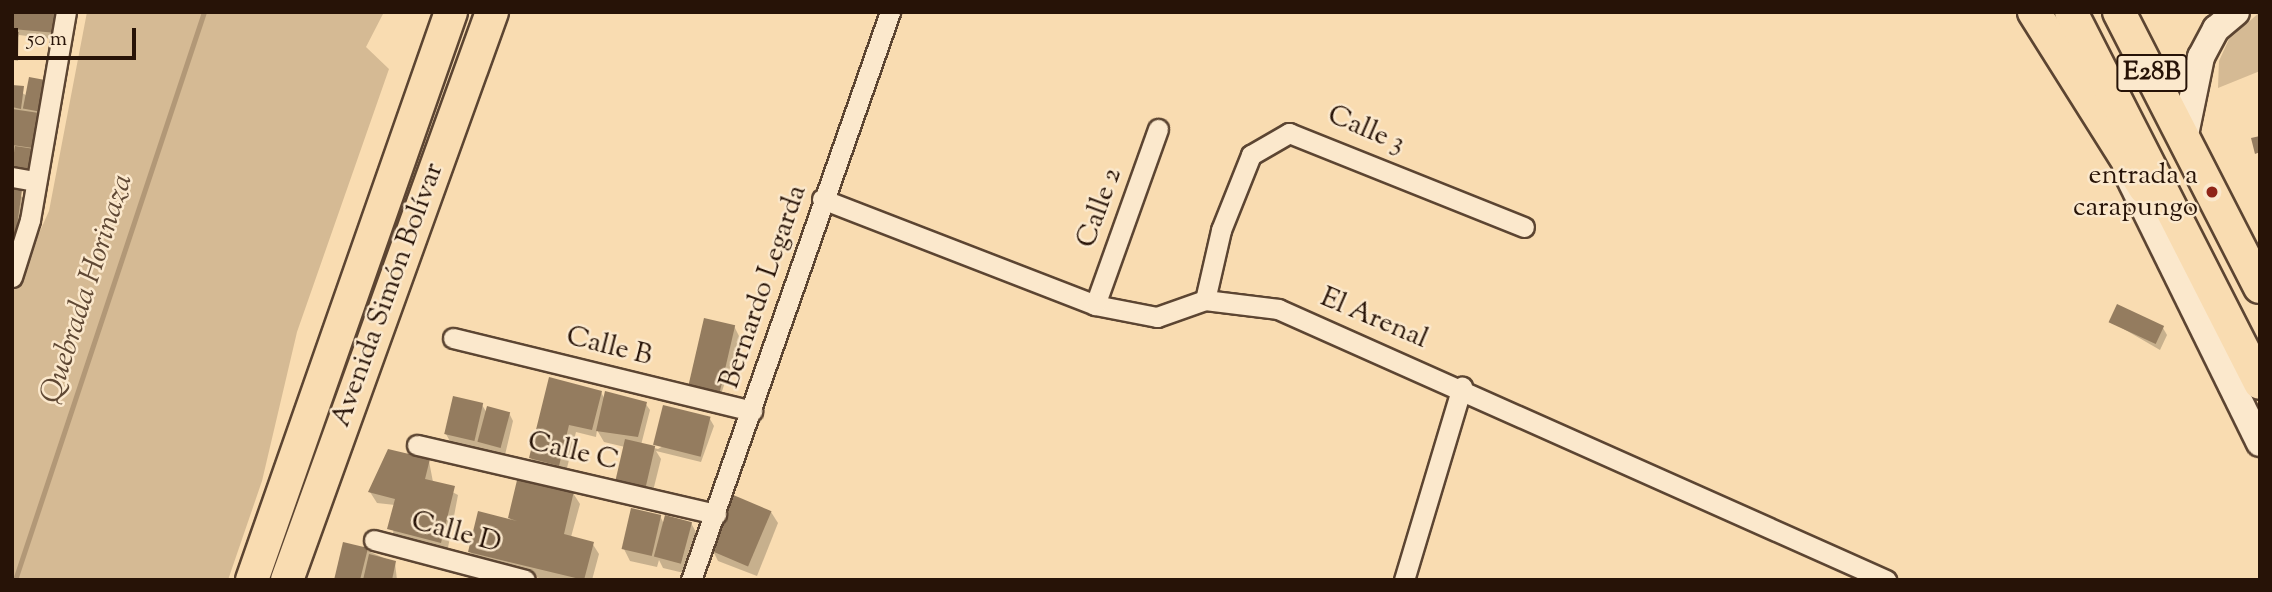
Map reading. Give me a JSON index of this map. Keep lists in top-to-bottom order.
{
  "streets": {
    "highway": ["E28B", "Avenida Simón Bolívar"],
    "street": [
      "Calle 3",
      "Calle 2",
      "Bernardo Legarda",
      "El Arenal",
      "Calle B",
      "Calle C",
      "Calle D"
    ]
  },
  "crossings": [
    ["Calle 3", "El Arenal"],
    ["Calle 2", "El Arenal"],
    ["Bernardo Legarda", "El Arenal"],
    ["Bernardo Legarda", "Calle B"],
    ["Bernardo Legarda", "Calle C"]
  ],
  "water": ["Quebrada Horinaza"],
  "places": ["entrada a carapungo"],
  "scale_bar": "50 m"
}
